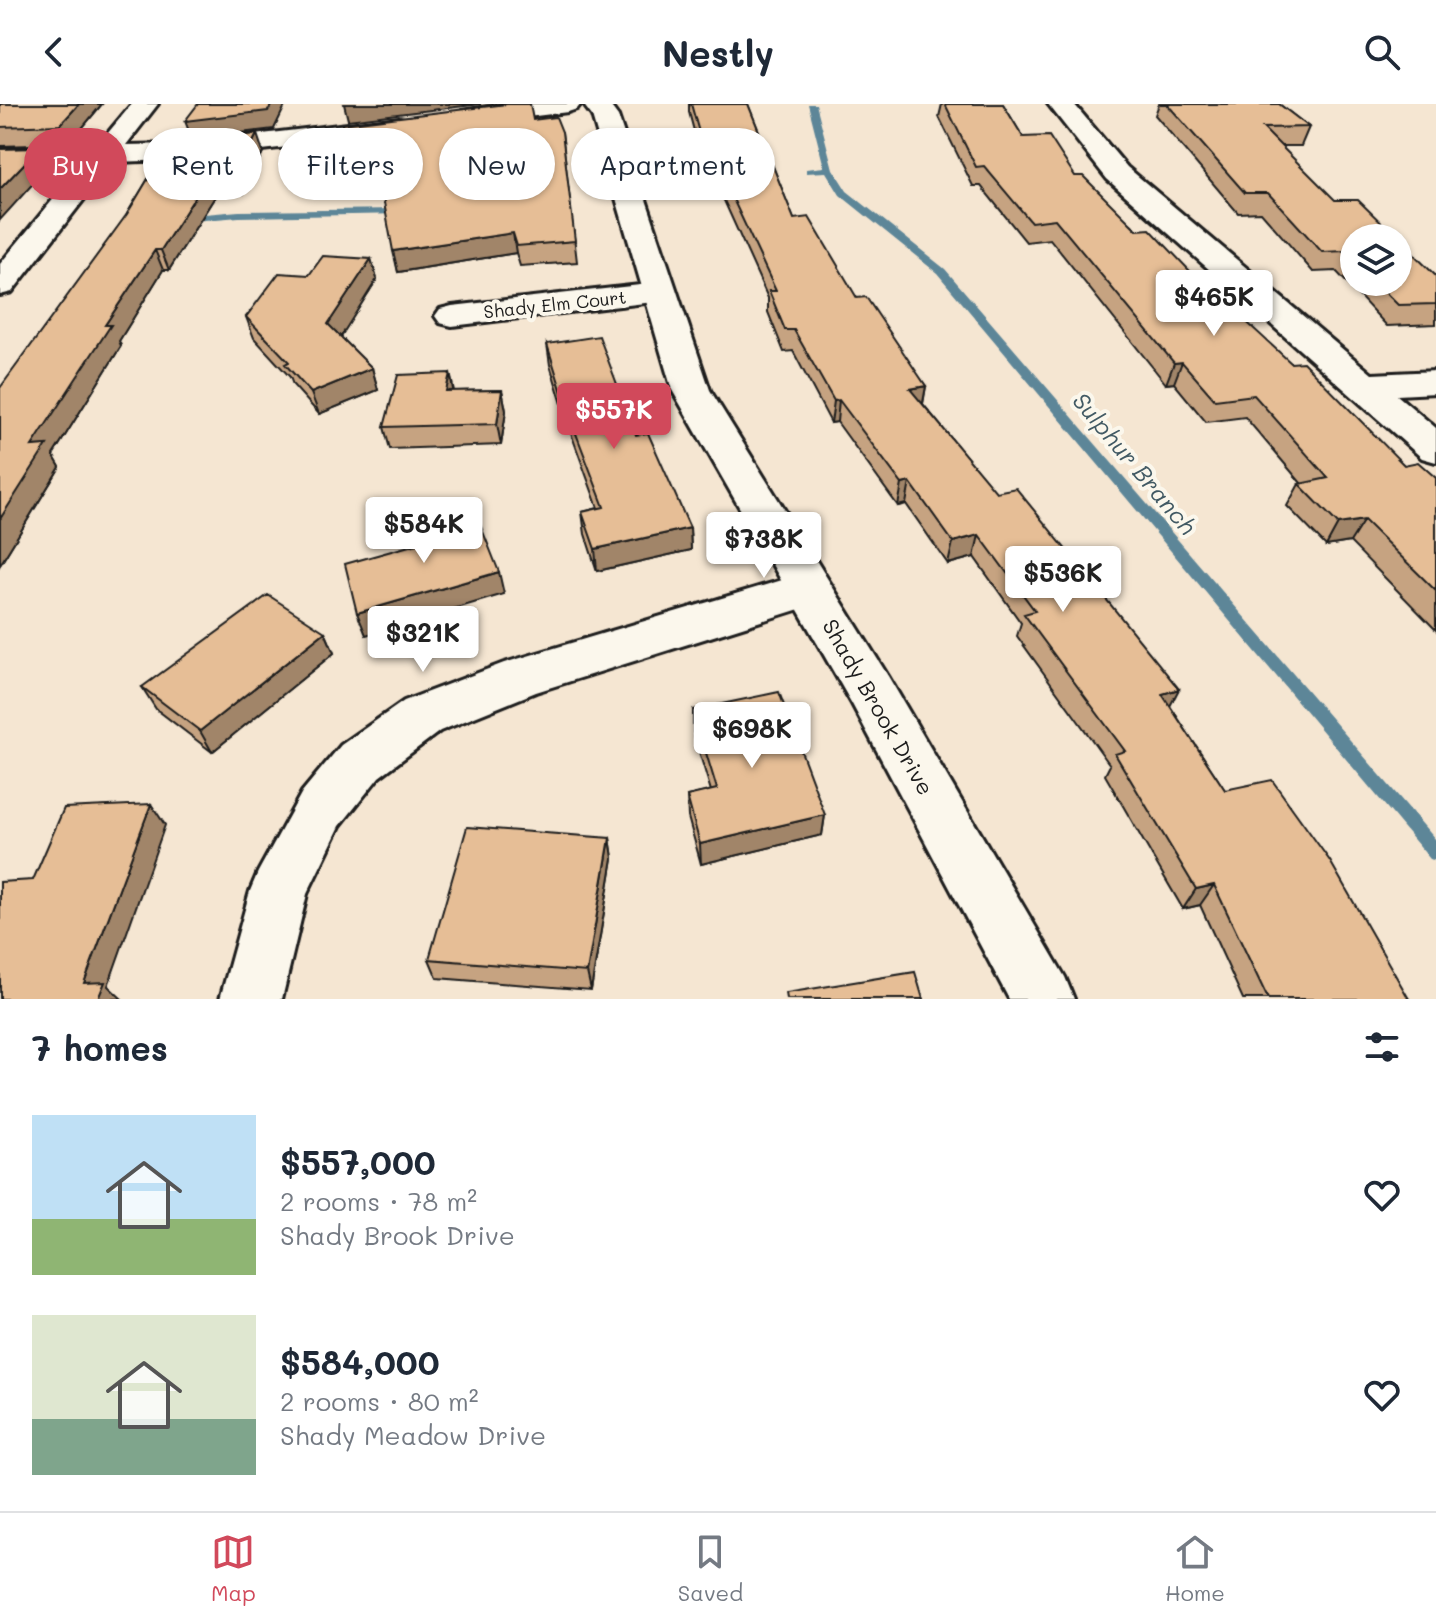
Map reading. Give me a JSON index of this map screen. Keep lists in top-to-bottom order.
{
  "streets": {
    "street": ["Shady Elm Court", "Shady Brook Drive"]
  },
  "crossings": [
    ["Shady Elm Court", "Shady Brook Drive"]
  ],
  "water": ["Sulphur Branch"],
  "page": {
    "header": "Nestly",
    "chip": [
      "Buy",
      "Rent",
      "Filters",
      "New",
      "Apartment"
    ],
    "price": [
      "$465K",
      "$557K",
      "$584K",
      "$738K",
      "$536K",
      "$321K",
      "$698K"
    ],
    "heading": "7 homes",
    "list": [
      {
        "name": "$557,000",
        "note": "2 rooms · 78 m² · Shady Brook Drive"
      },
      {
        "name": "$584,000",
        "note": "2 rooms · 80 m² · Shady Meadow Drive"
      }
    ],
    "tabs": ["Map", "Saved", "Home"]
  }
}
